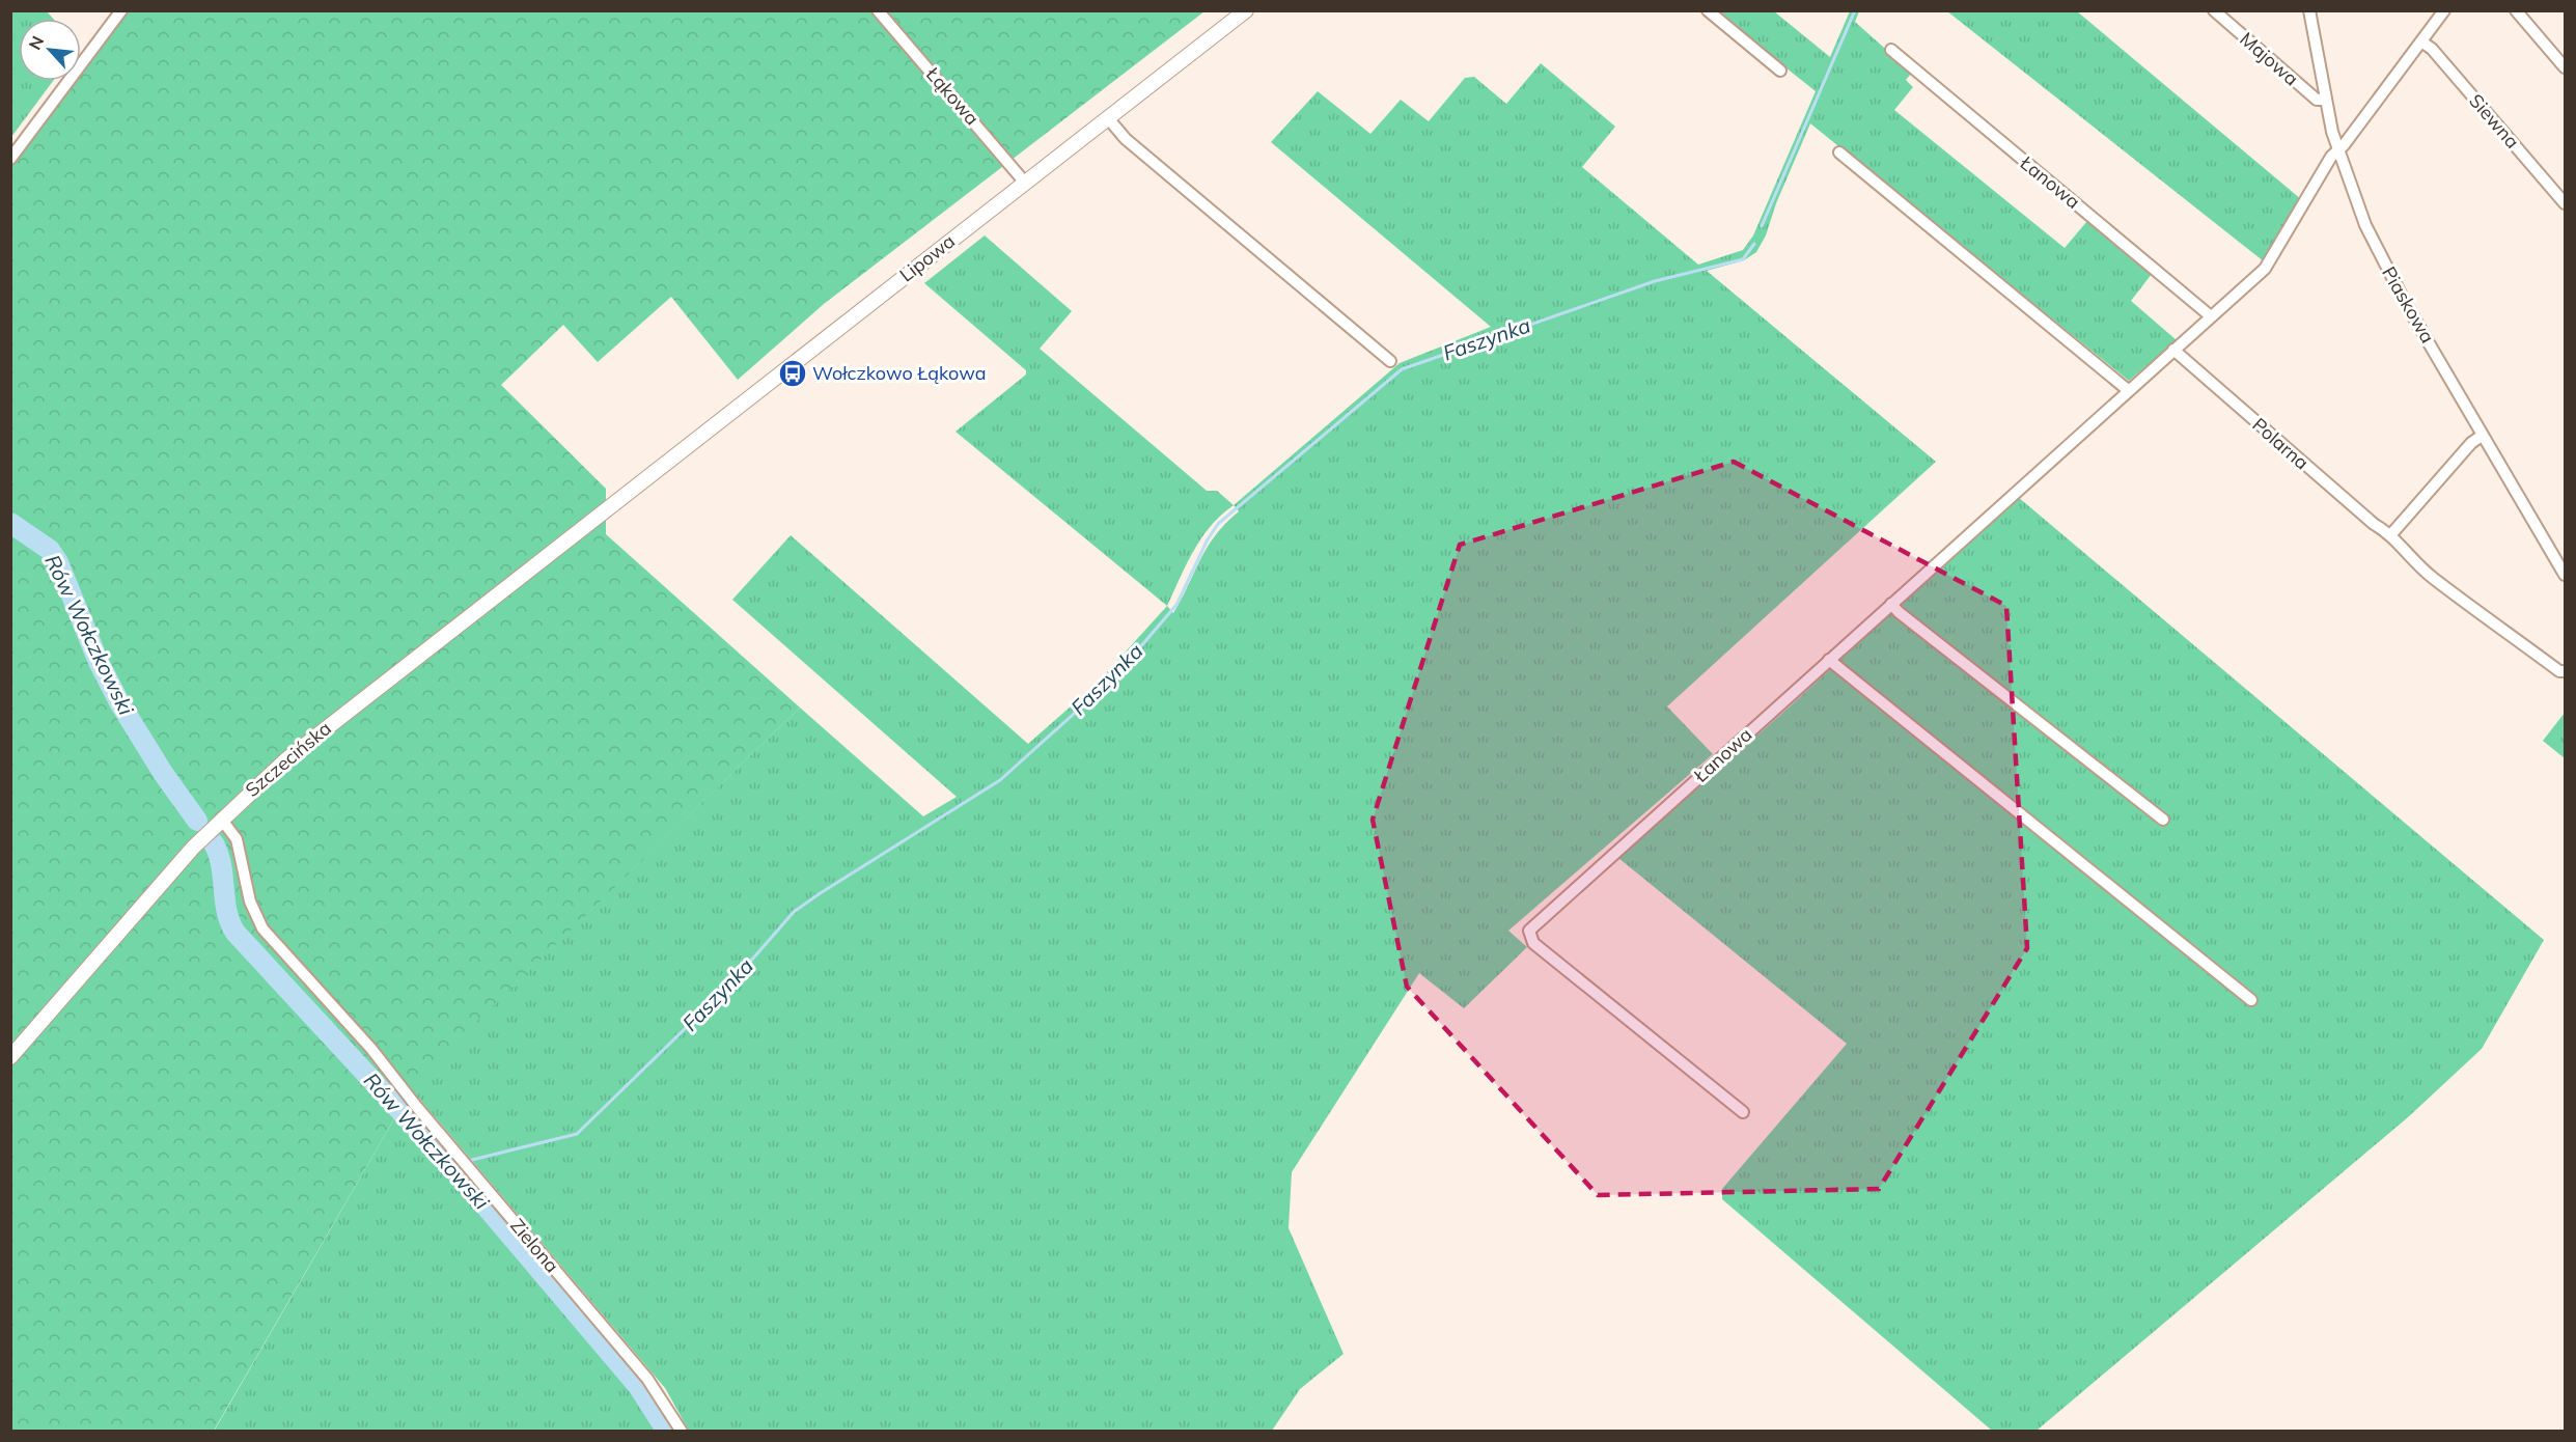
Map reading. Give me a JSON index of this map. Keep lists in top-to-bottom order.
{
  "streets": {
    "street": [
      "Majowa",
      "Łąkowa",
      "Siewna",
      "Łanowa",
      "Lipowa",
      "Piaskowa",
      "Polarna",
      "Szczecińska",
      "Zielona"
    ]
  },
  "crossings": [
    ["Majowa", "Piaskowa"],
    ["Łąkowa", "Lipowa"],
    ["Łanowa", "Piaskowa"],
    ["Łanowa", "Polarna"],
    ["Lipowa", "Szczecińska"],
    ["Szczecińska", "Zielona"]
  ],
  "water": ["Faszynka", "Rów Wołczkowski"],
  "places": {
    "bus stop": ["Wołczkowo Łąkowa"]
  },
  "north": "top left"
}
